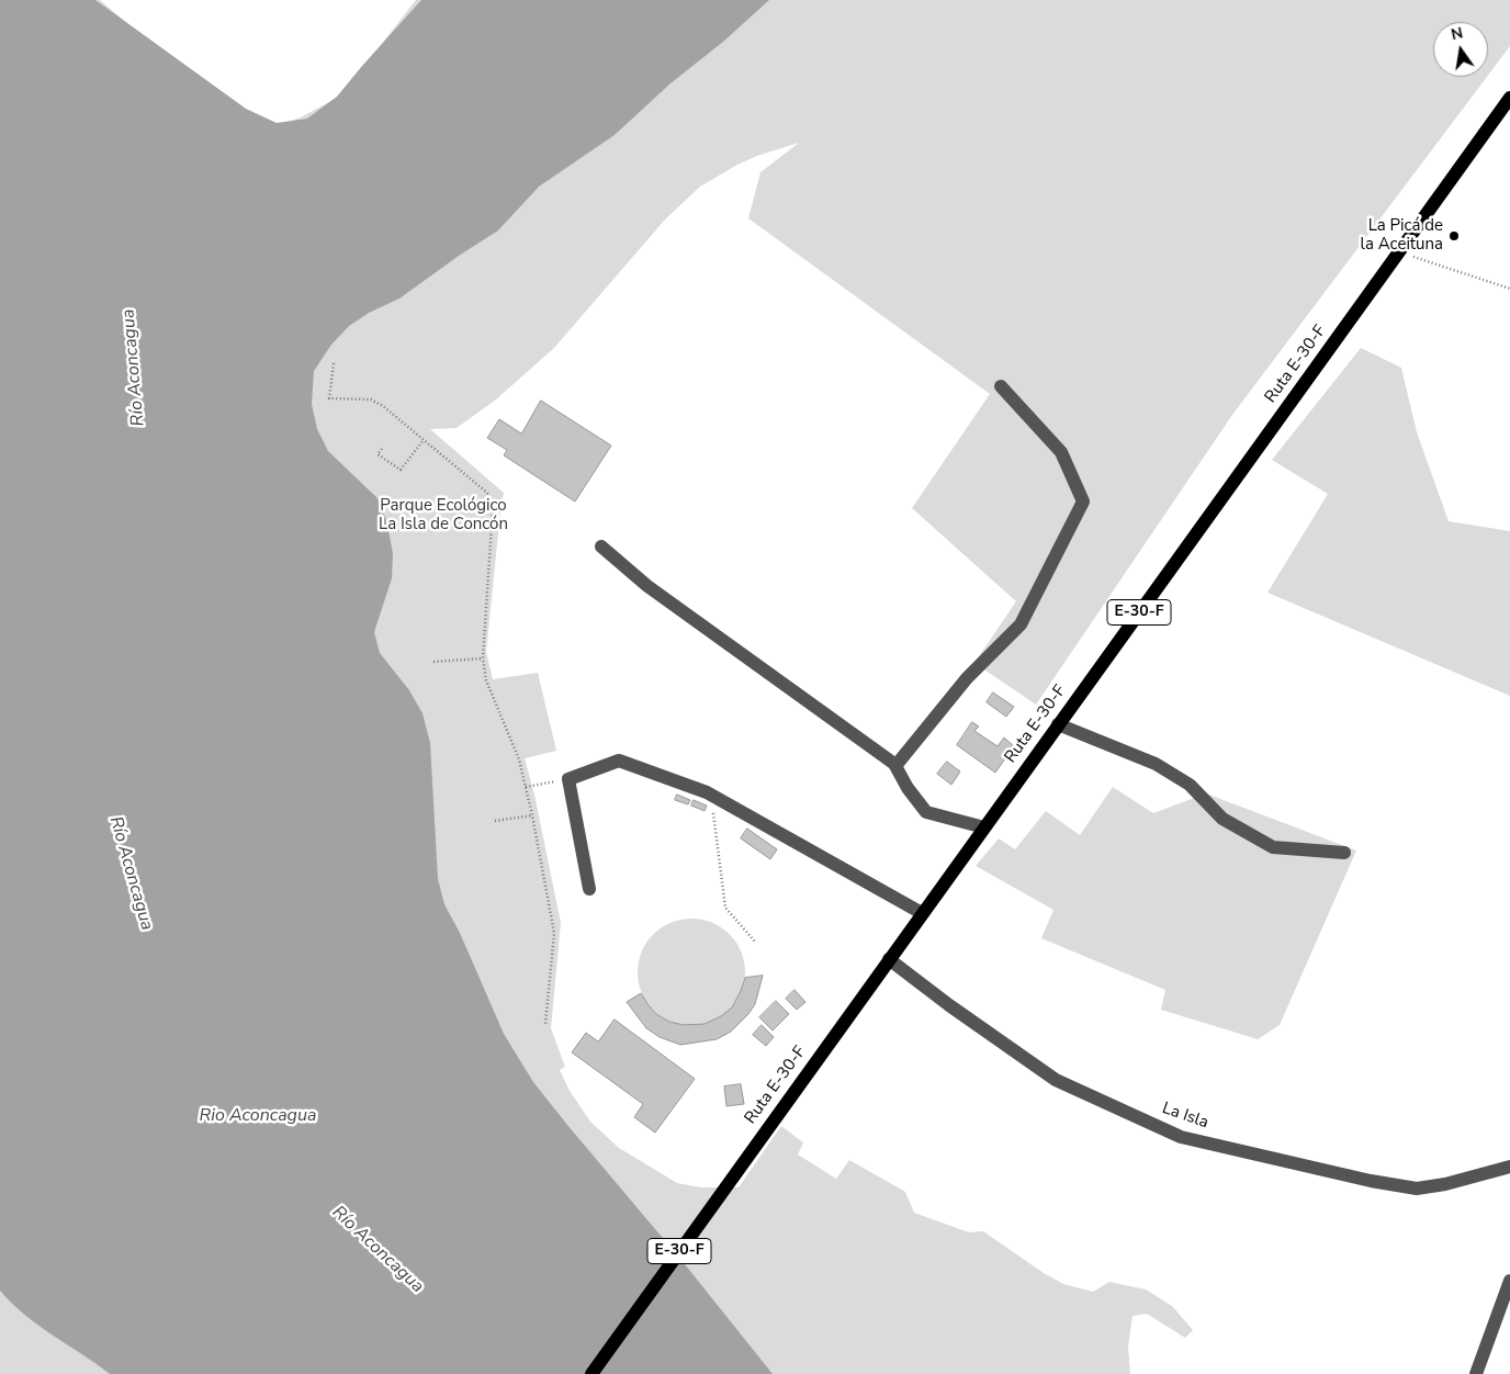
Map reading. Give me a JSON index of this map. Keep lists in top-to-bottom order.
{
  "streets": {
    "main road": ["Ruta E-30-F", "E-30-F"],
    "street": ["La Isla"]
  },
  "crossings": [
    ["Ruta E-30-F", "La Isla"]
  ],
  "water": ["Río Aconcagua", "Rio Aconcagua"],
  "parks": ["Parque Ecológico La Isla de Concón"],
  "places": ["La Picá de la Aceituna"],
  "north": "top"
}
